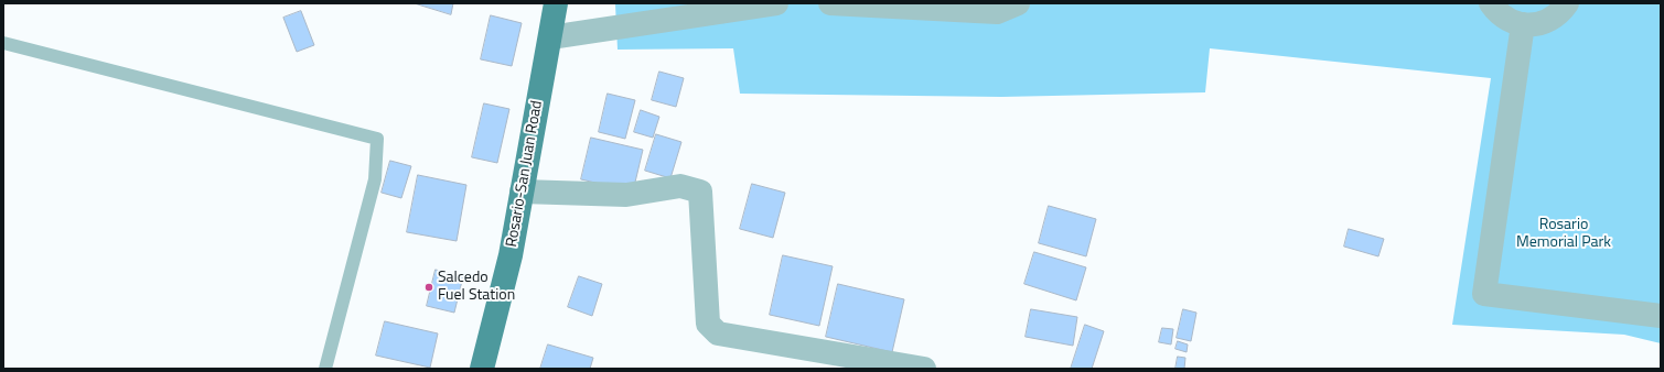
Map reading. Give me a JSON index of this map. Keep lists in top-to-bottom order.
{
  "streets": {
    "main road": ["Rosario-San Juan Road"]
  },
  "parks": ["Rosario Memorial Park"],
  "places": ["Salcedo Fuel Station"]
}
